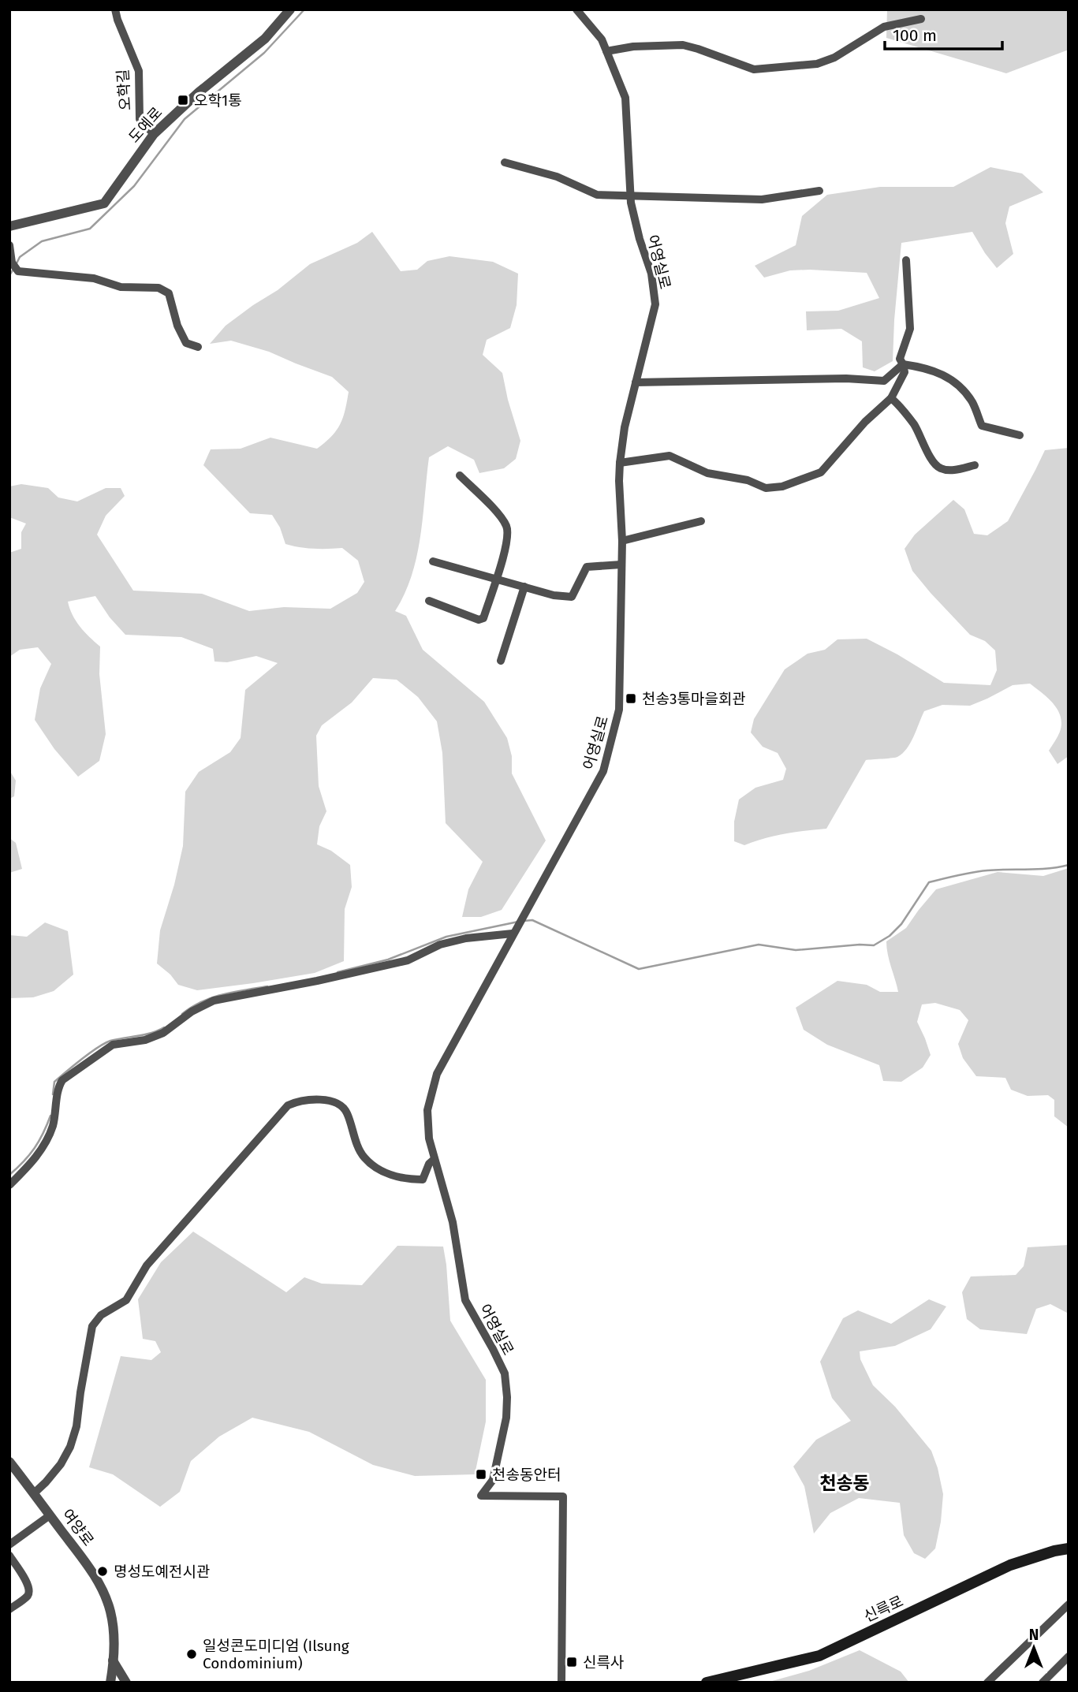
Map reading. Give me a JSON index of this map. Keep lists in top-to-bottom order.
{
  "streets": {
    "main road": ["신륵로"],
    "street": [
      "오학길",
      "도예로",
      "어영실로",
      "여양로"
    ]
  },
  "crossings": [
    ["오학길", "도예로"]
  ],
  "districts": ["천송동"],
  "places": {
    "transit": [
      "오학1통",
      "천송3통마을회관",
      "천송동안터",
      "신륵사"
    ],
    "other": ["명성도예전시관", "일성콘도미디엄 (Ilsung Condominium)"]
  },
  "scale_bar": "100 m",
  "north": "top"
}
